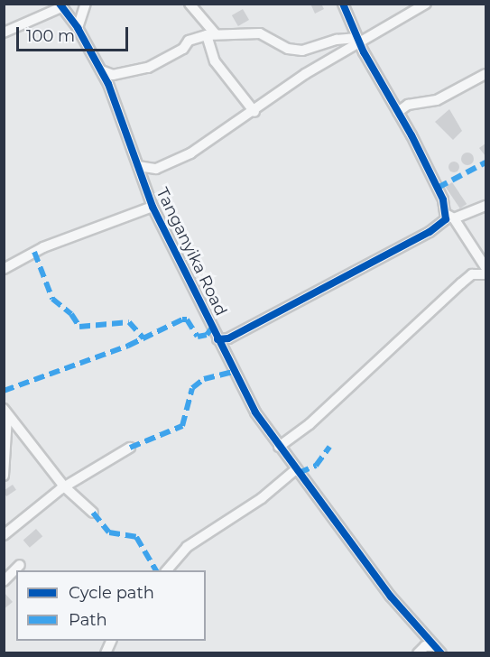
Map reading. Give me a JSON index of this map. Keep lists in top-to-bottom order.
{
  "streets": {
    "street": ["Tanganyika Road"]
  },
  "legend": ["Cycle path", "Path"],
  "scale_bar": "100 m"
}
